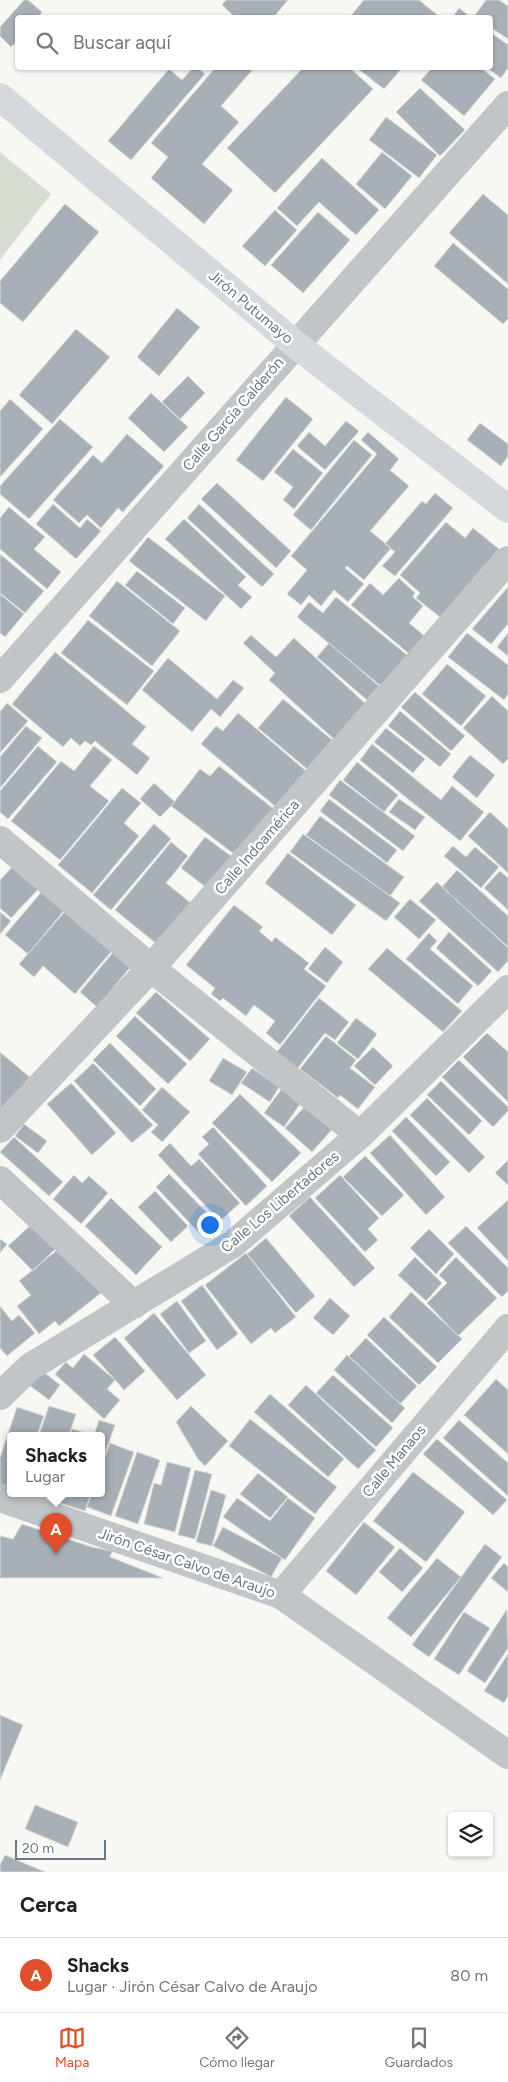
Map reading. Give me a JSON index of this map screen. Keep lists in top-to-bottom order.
{
  "streets": {
    "street": [
      "Jirón Putumayo",
      "Calle García Calderón",
      "Calle Indoamérica",
      "Calle Los Libertadores",
      "Calle Manaos",
      "Jirón César Calvo de Araujo"
    ]
  },
  "crossings": [
    ["Jirón Putumayo", "Calle García Calderón"],
    ["Calle Manaos", "Jirón César Calvo de Araujo"]
  ],
  "scale_bar": "20 m",
  "page": {
    "search": "Buscar aquí",
    "popup": ["Shacks", "Lugar"],
    "pins": "A",
    "scale": "20 m",
    "heading": "Cerca",
    "list": [
      {
        "mark": "A",
        "name": "Shacks",
        "note": "Lugar · Jirón César Calvo de Araujo",
        "value": "80 m"
      }
    ],
    "nav": ["Mapa", "Cómo llegar", "Guardados"]
  }
}
